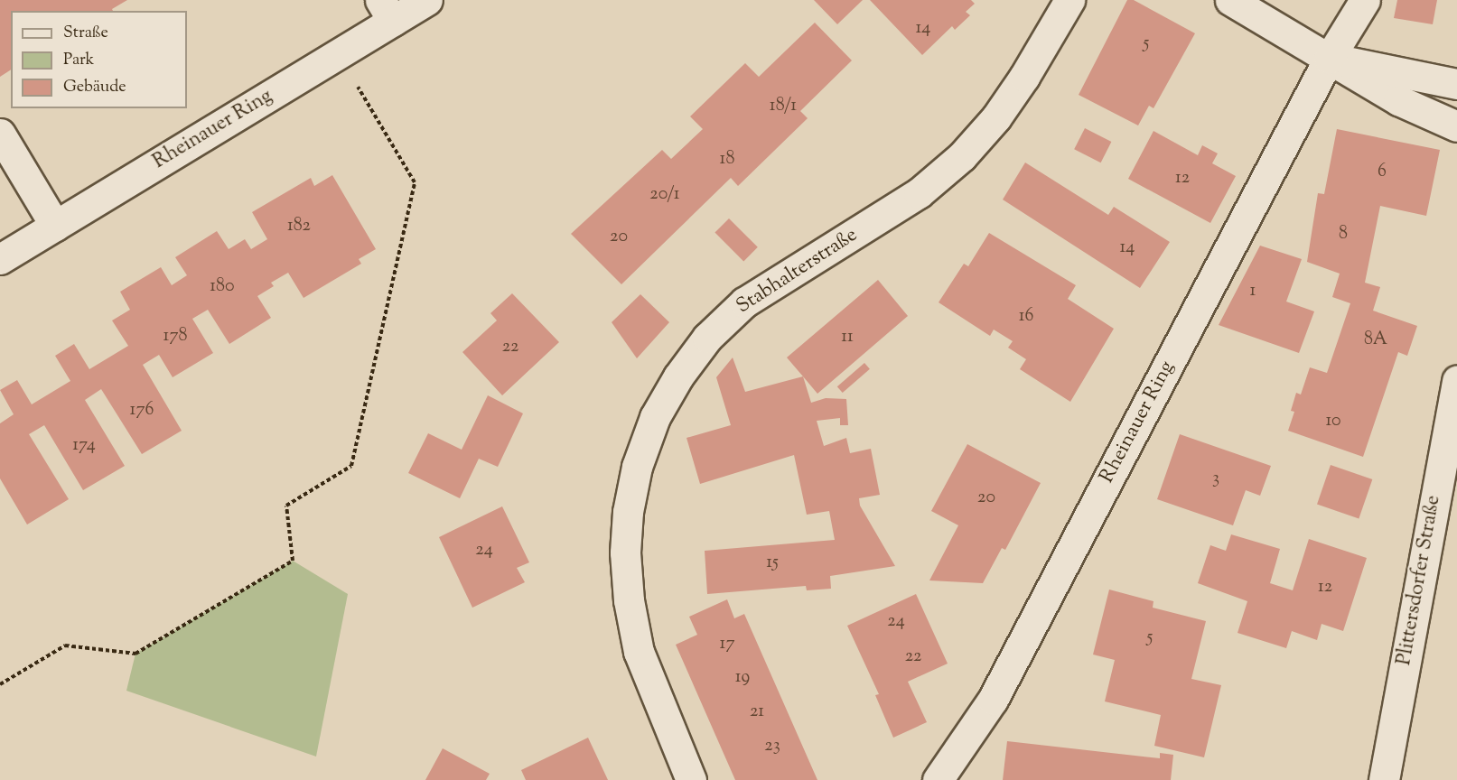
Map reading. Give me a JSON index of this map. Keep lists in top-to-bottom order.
{
  "streets": {
    "street": ["Rheinauer Ring", "Stabhalterstraße", "Plittersdorfer Straße"]
  },
  "house_numbers": [
    "14",
    "5",
    "18/1",
    "18",
    "6",
    "12",
    "20/1",
    "182",
    "8",
    "20",
    "14",
    "180",
    "1",
    "16",
    "178",
    "11",
    "8A",
    "22",
    "176",
    "10",
    "174",
    "3",
    "20",
    "24",
    "15",
    "12",
    "24",
    "5",
    "17",
    "22",
    "19",
    "21",
    "23"
  ],
  "legend": ["Straße", "Park", "Gebäude"]
}
